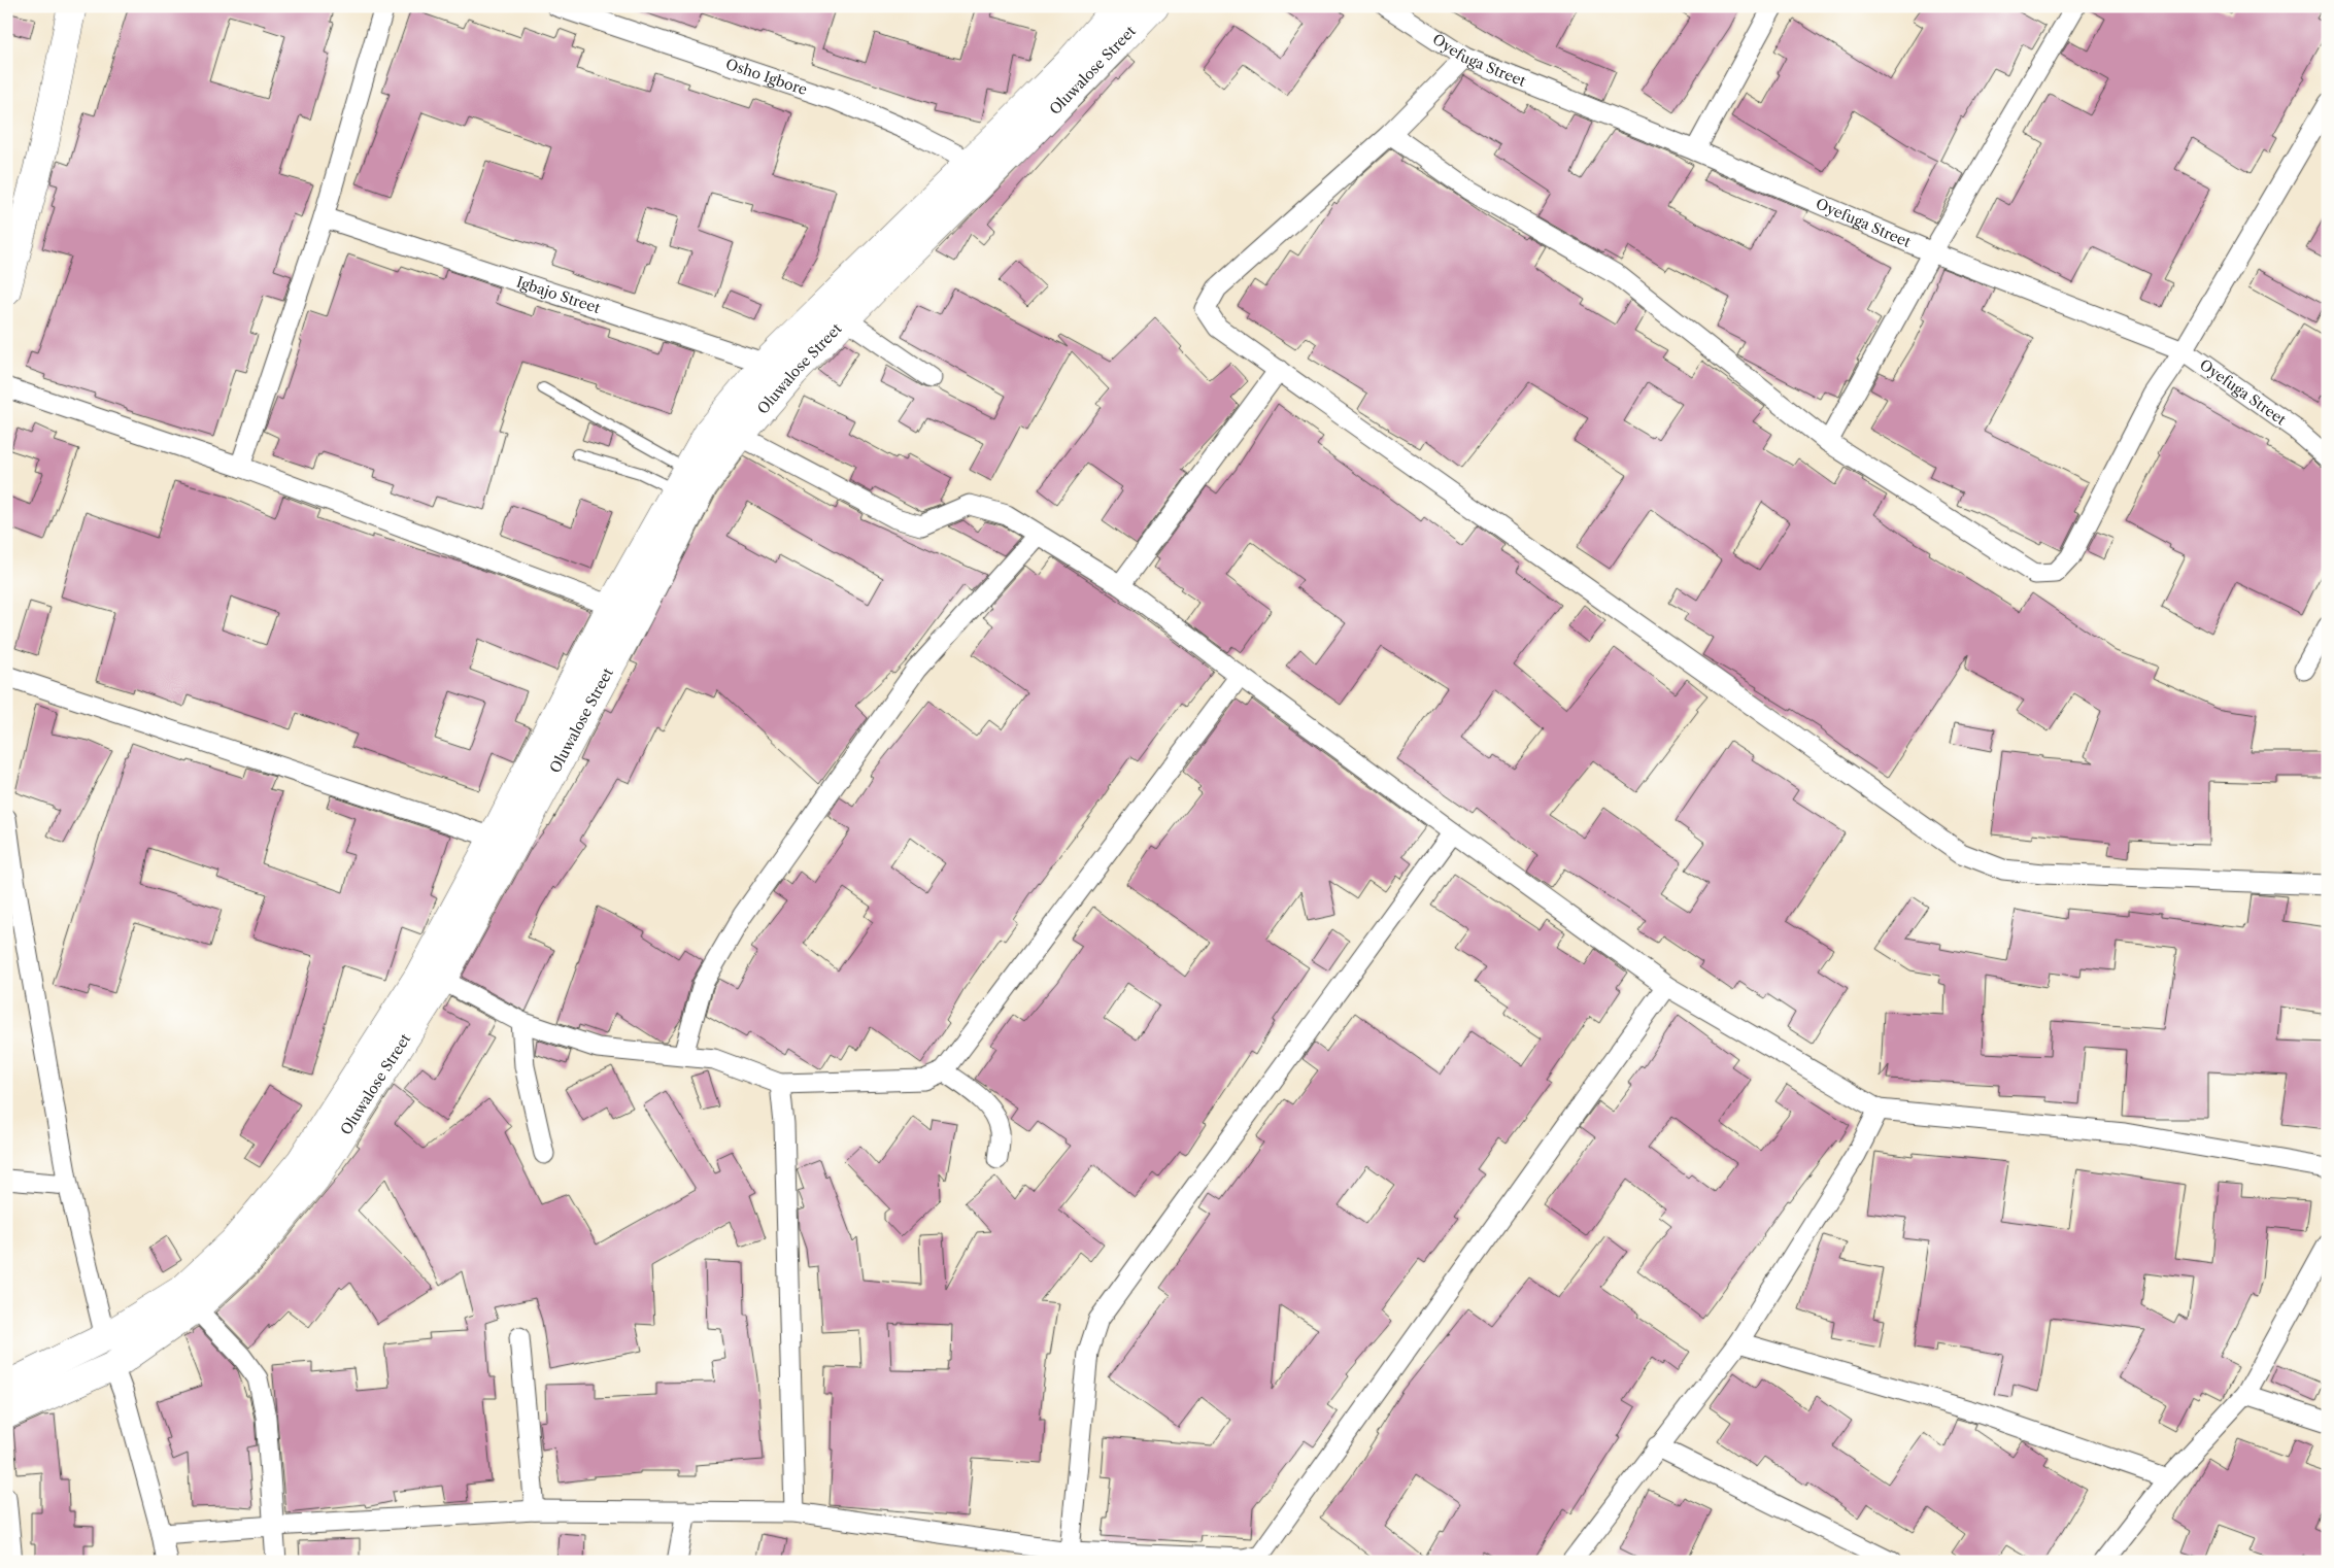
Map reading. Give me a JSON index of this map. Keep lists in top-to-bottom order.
{
  "streets": {
    "street": [
      "Oyefuga Street",
      "Oluwalose Street",
      "Osho Igbore",
      "Igbajo Street"
    ]
  },
  "crossings": [
    ["Oluwalose Street", "Osho Igbore"],
    ["Oluwalose Street", "Igbajo Street"]
  ]
}
